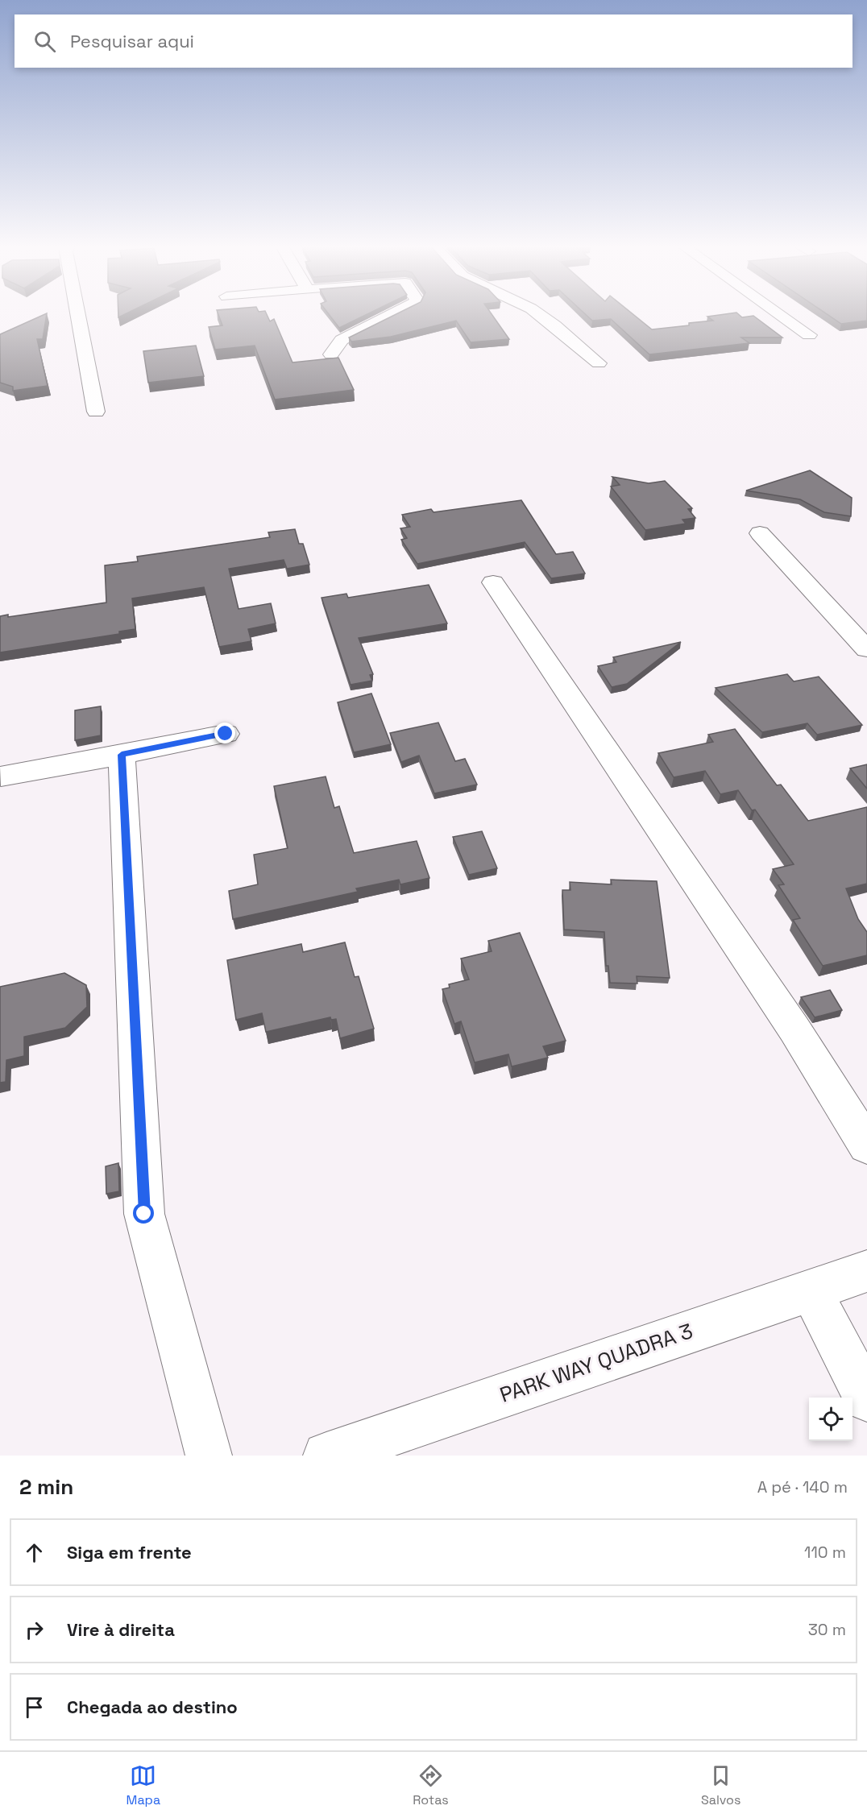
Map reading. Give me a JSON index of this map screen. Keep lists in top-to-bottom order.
{
  "streets": {
    "street": ["PARK WAY QUADRA 3"]
  },
  "page": {
    "search": "Pesquisar aqui",
    "heading": ["2 min", "A pé · 140 m"],
    "list": [
      ["Siga em frente", "110 m"],
      ["Vire à direita", "30 m"],
      "Chegada ao destino"
    ],
    "nav": ["Mapa", "Rotas", "Salvos"]
  }
}
